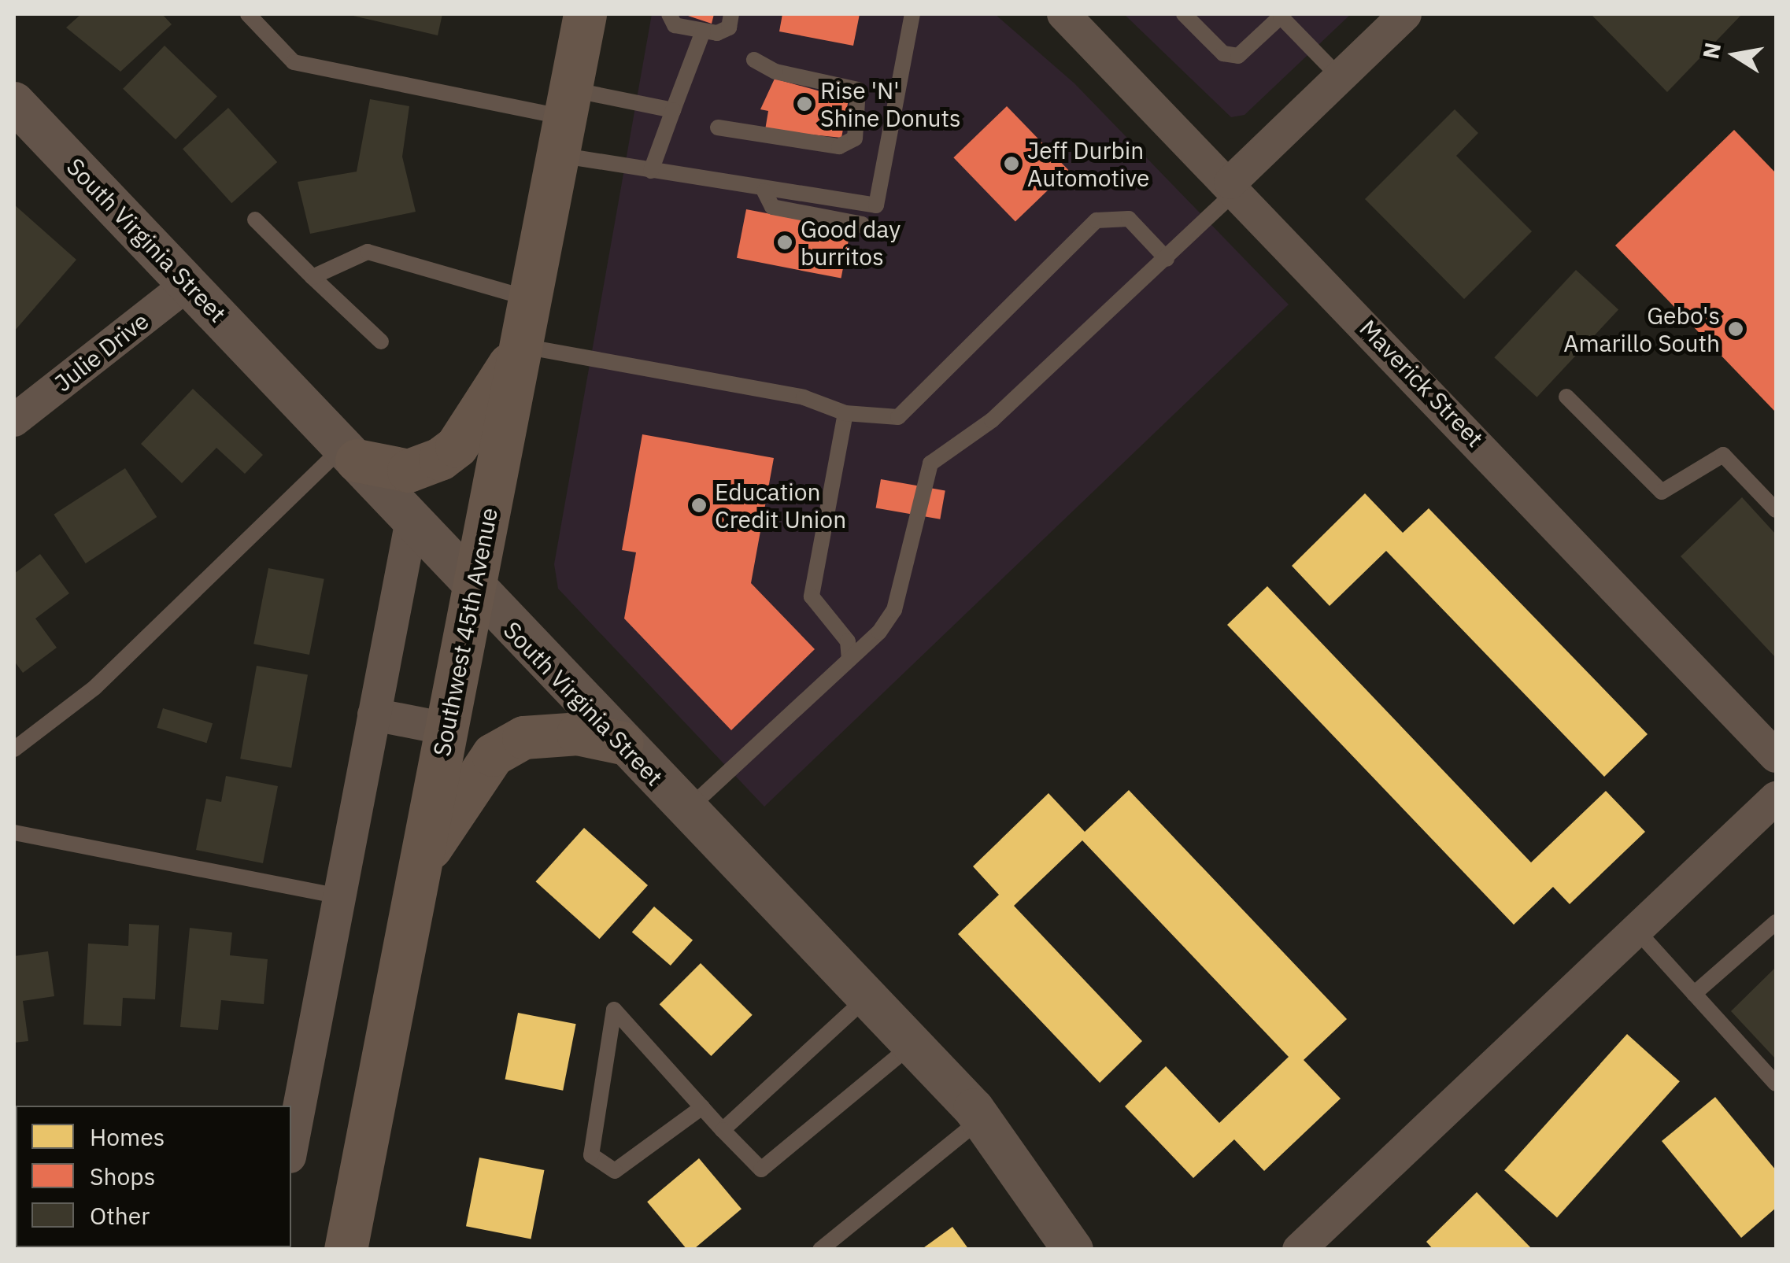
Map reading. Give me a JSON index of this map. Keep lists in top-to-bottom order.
{
  "streets": {
    "main road": ["Southwest 45th Avenue"],
    "street": ["South Virginia Street", "Julie Drive", "Maverick Street"]
  },
  "crossings": [
    ["South Virginia Street", "Julie Drive"],
    ["South Virginia Street", "Southwest 45th Avenue"]
  ],
  "places": [
    "Rise 'N' Shine Donuts",
    "Jeff Durbin Automotive",
    "Good day burritos",
    "Gebo's Amarillo South",
    "Education Credit Union"
  ],
  "legend": ["Homes", "Shops", "Other"],
  "north": "left"
}
